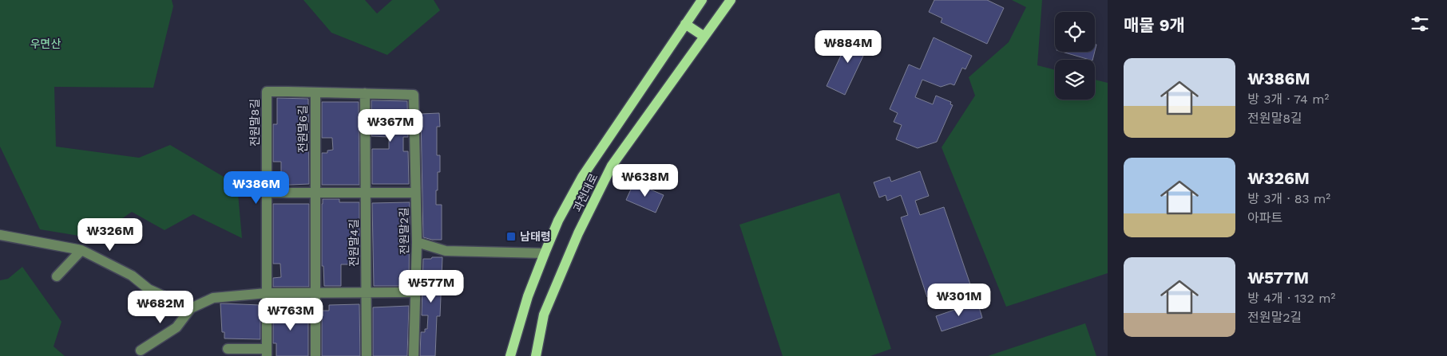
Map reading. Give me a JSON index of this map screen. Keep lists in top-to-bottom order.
{
  "streets": {
    "main road": ["과천대로"],
    "street": [
      "전원말8길",
      "전원말6길",
      "전원말2길",
      "전원말4길"
    ]
  },
  "crossings": [
    ["전원말8길", "전원말6길"],
    ["전원말2길", "전원말4길"]
  ],
  "parks": ["우면산"],
  "places": {
    "transit": ["남태령"]
  },
  "page": {
    "heading": "매물 9개",
    "price": [
      "₩884M",
      "₩367M",
      "₩638M",
      "₩386M",
      "₩326M",
      "₩577M",
      "₩301M",
      "₩682M",
      "₩763M"
    ],
    "list": [
      {
        "name": "₩386M",
        "note": "방 3개 · 74 m² · 전원말8길"
      },
      {
        "name": "₩326M",
        "note": "방 3개 · 83 m² · 아파트"
      },
      {
        "name": "₩577M",
        "note": "방 4개 · 132 m² · 전원말2길"
      }
    ]
  }
}
